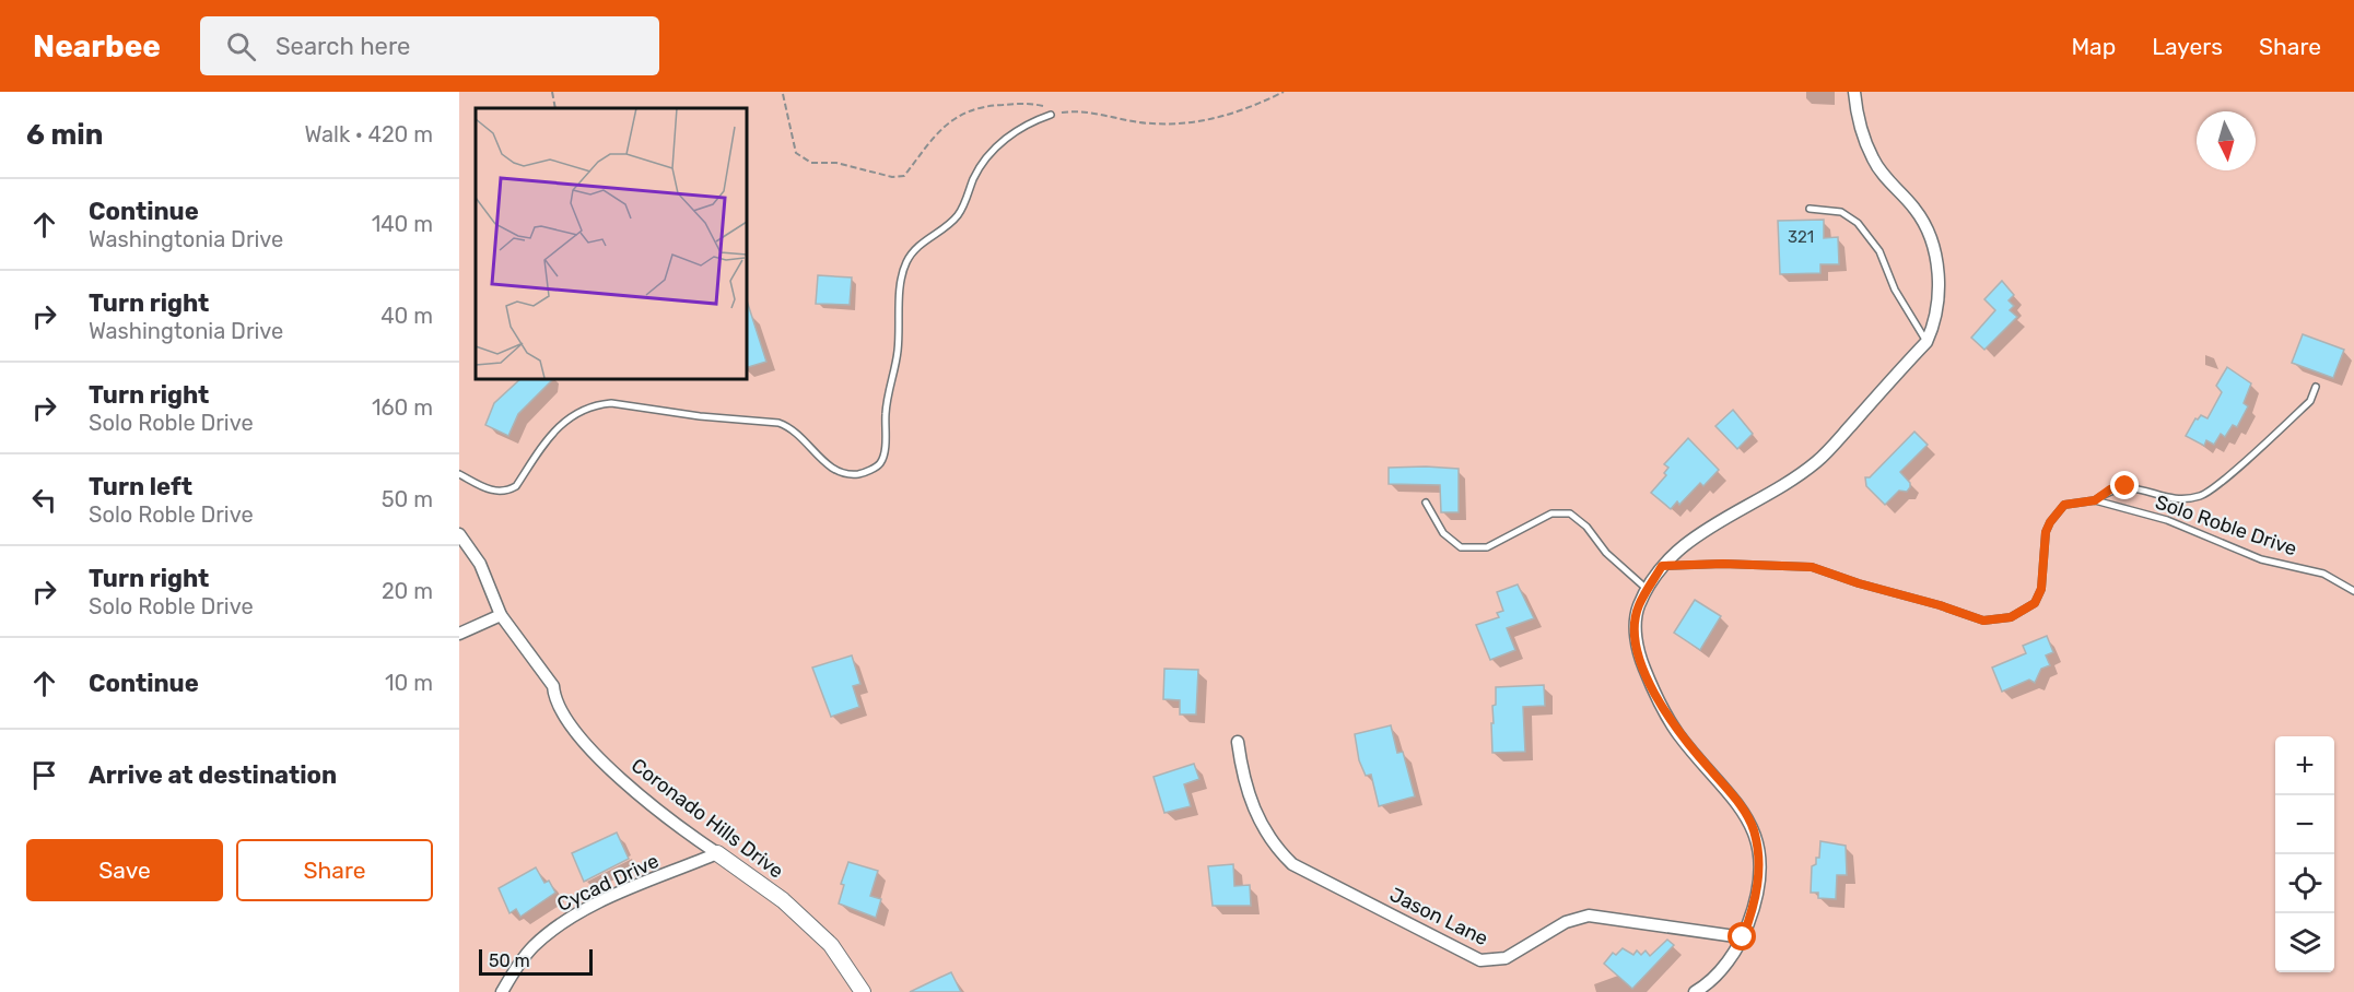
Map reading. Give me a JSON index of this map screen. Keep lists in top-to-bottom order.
{
  "streets": {
    "street": ["Coronado Hills Drive", "Cycad Drive", "Jason Lane"],
    "lane": ["Solo Roble Drive"]
  },
  "crossings": [
    ["Coronado Hills Drive", "Cycad Drive"]
  ],
  "house_numbers": ["321"],
  "scale_bar": "50 m",
  "north": "bottom",
  "page": {
    "header": "Nearbee",
    "search": "Search here",
    "nav": ["Map", "Layers", "Share"],
    "heading": ["6 min", "Walk · 420 m"],
    "list": [
      ["Continue", "Washingtonia Drive", "140 m"],
      ["Turn right", "Washingtonia Drive", "40 m"],
      ["Turn right", "Solo Roble Drive", "160 m"],
      ["Turn left", "Solo Roble Drive", "50 m"],
      ["Turn right", "Solo Roble Drive", "20 m"],
      ["Continue", "10 m"],
      "Arrive at destination"
    ],
    "map_buttons": ["+", "−"],
    "buttons": ["Save", "Share"],
    "scale": "50 m"
  }
}
